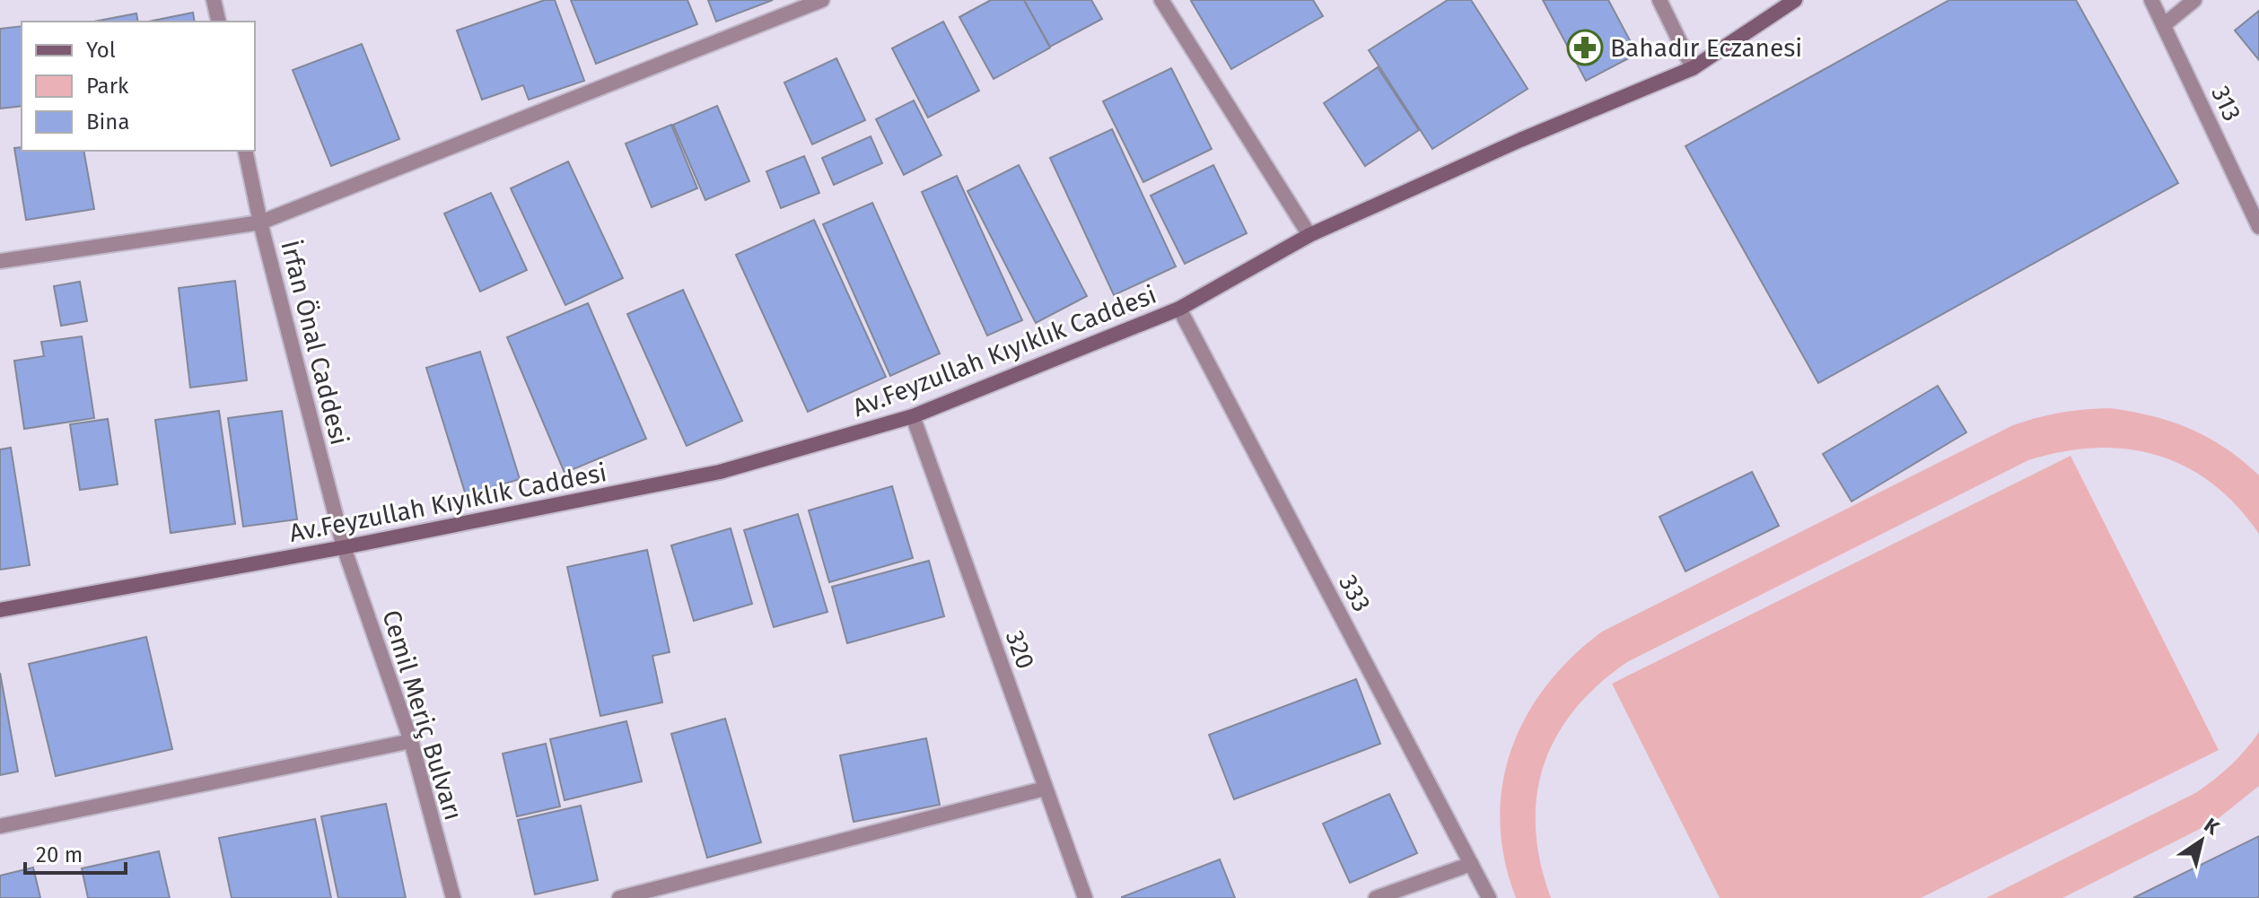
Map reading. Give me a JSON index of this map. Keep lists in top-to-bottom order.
{
  "streets": {
    "street": [
      "313",
      "İrfan Önal Caddesi",
      "Av.Feyzullah Kıyıklık Caddesi",
      "333",
      "320",
      "Cemil Meriç Bulvarı"
    ]
  },
  "crossings": [
    ["İrfan Önal Caddesi", "Av.Feyzullah Kıyıklık Caddesi"],
    ["İrfan Önal Caddesi", "Cemil Meriç Bulvarı"],
    ["Av.Feyzullah Kıyıklık Caddesi", "333"],
    ["Av.Feyzullah Kıyıklık Caddesi", "320"],
    ["Av.Feyzullah Kıyıklık Caddesi", "Cemil Meriç Bulvarı"]
  ],
  "places": {
    "pharmacy": ["Bahadır Eczanesi"]
  },
  "legend": ["Yol", "Park", "Bina"],
  "scale_bar": "20 m",
  "north": "top right"
}
